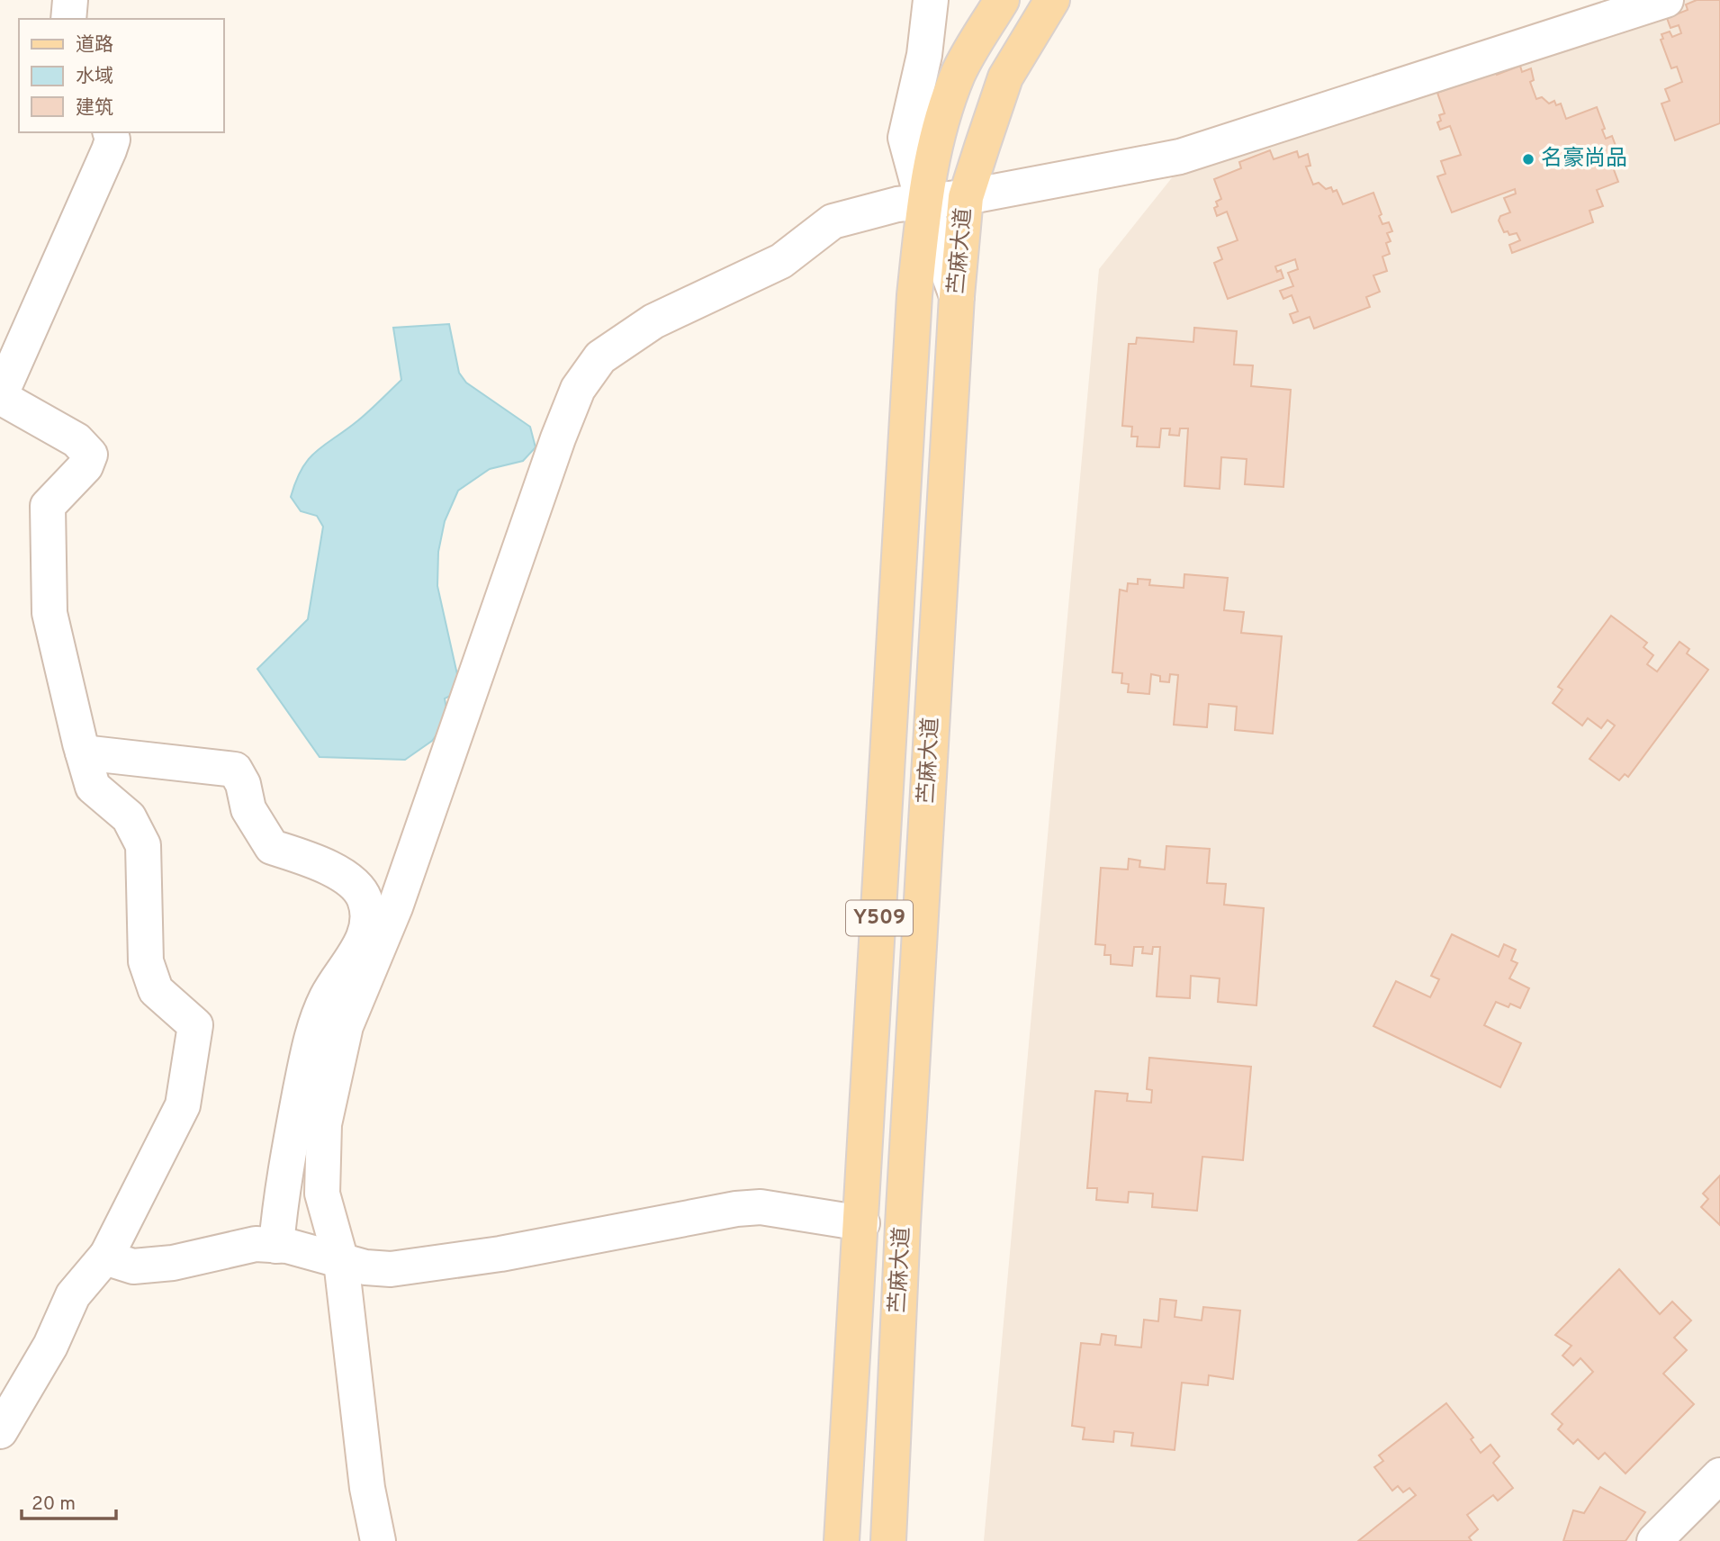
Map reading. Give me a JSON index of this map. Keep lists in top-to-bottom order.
{
  "streets": {
    "main road": ["苎麻大道", "Y509"]
  },
  "crossings": [
    ["苎麻大道", "Y509"]
  ],
  "places": ["名豪尚品"],
  "legend": ["道路", "水域", "建筑"],
  "scale_bar": "20 m"
}
